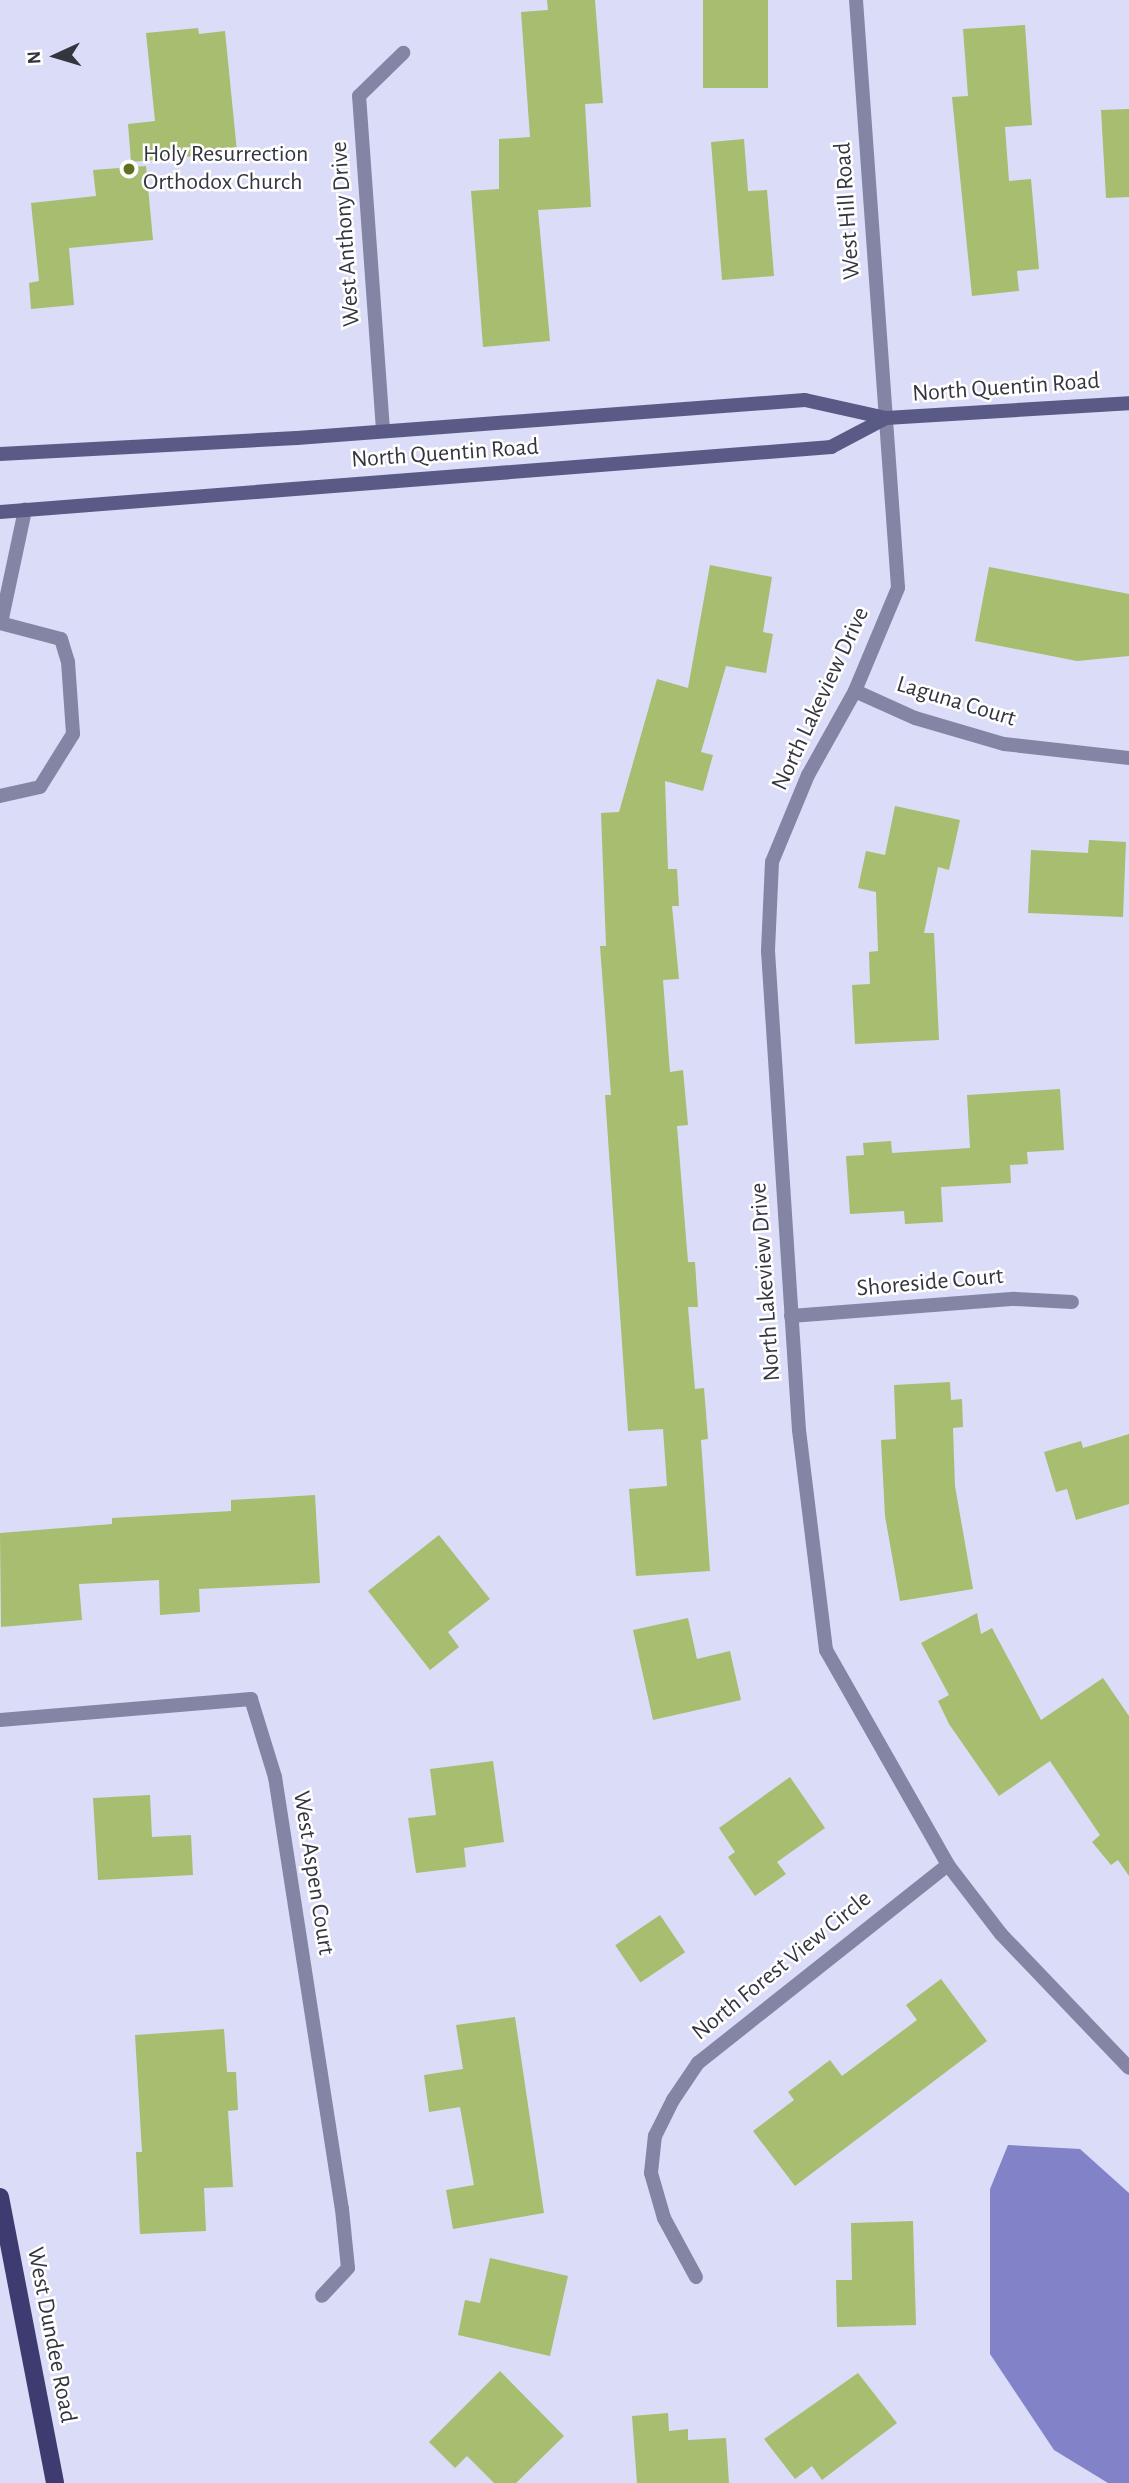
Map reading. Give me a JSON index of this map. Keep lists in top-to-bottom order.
{
  "streets": {
    "main road": ["North Quentin Road", "West Dundee Road"],
    "street": [
      "West Hill Road",
      "West Anthony Drive",
      "North Lakeview Drive",
      "Laguna Court",
      "Shoreside Court",
      "West Aspen Court",
      "North Forest View Circle"
    ]
  },
  "crossings": [
    ["West Hill Road", "North Quentin Road"],
    ["West Hill Road", "North Lakeview Drive"],
    ["West Anthony Drive", "North Quentin Road"],
    ["North Quentin Road", "North Lakeview Drive"],
    ["North Lakeview Drive", "Laguna Court"],
    ["North Lakeview Drive", "Shoreside Court"],
    ["North Lakeview Drive", "North Forest View Circle"]
  ],
  "places": ["Holy Resurrection Orthodox Church"],
  "north": "left"
}
